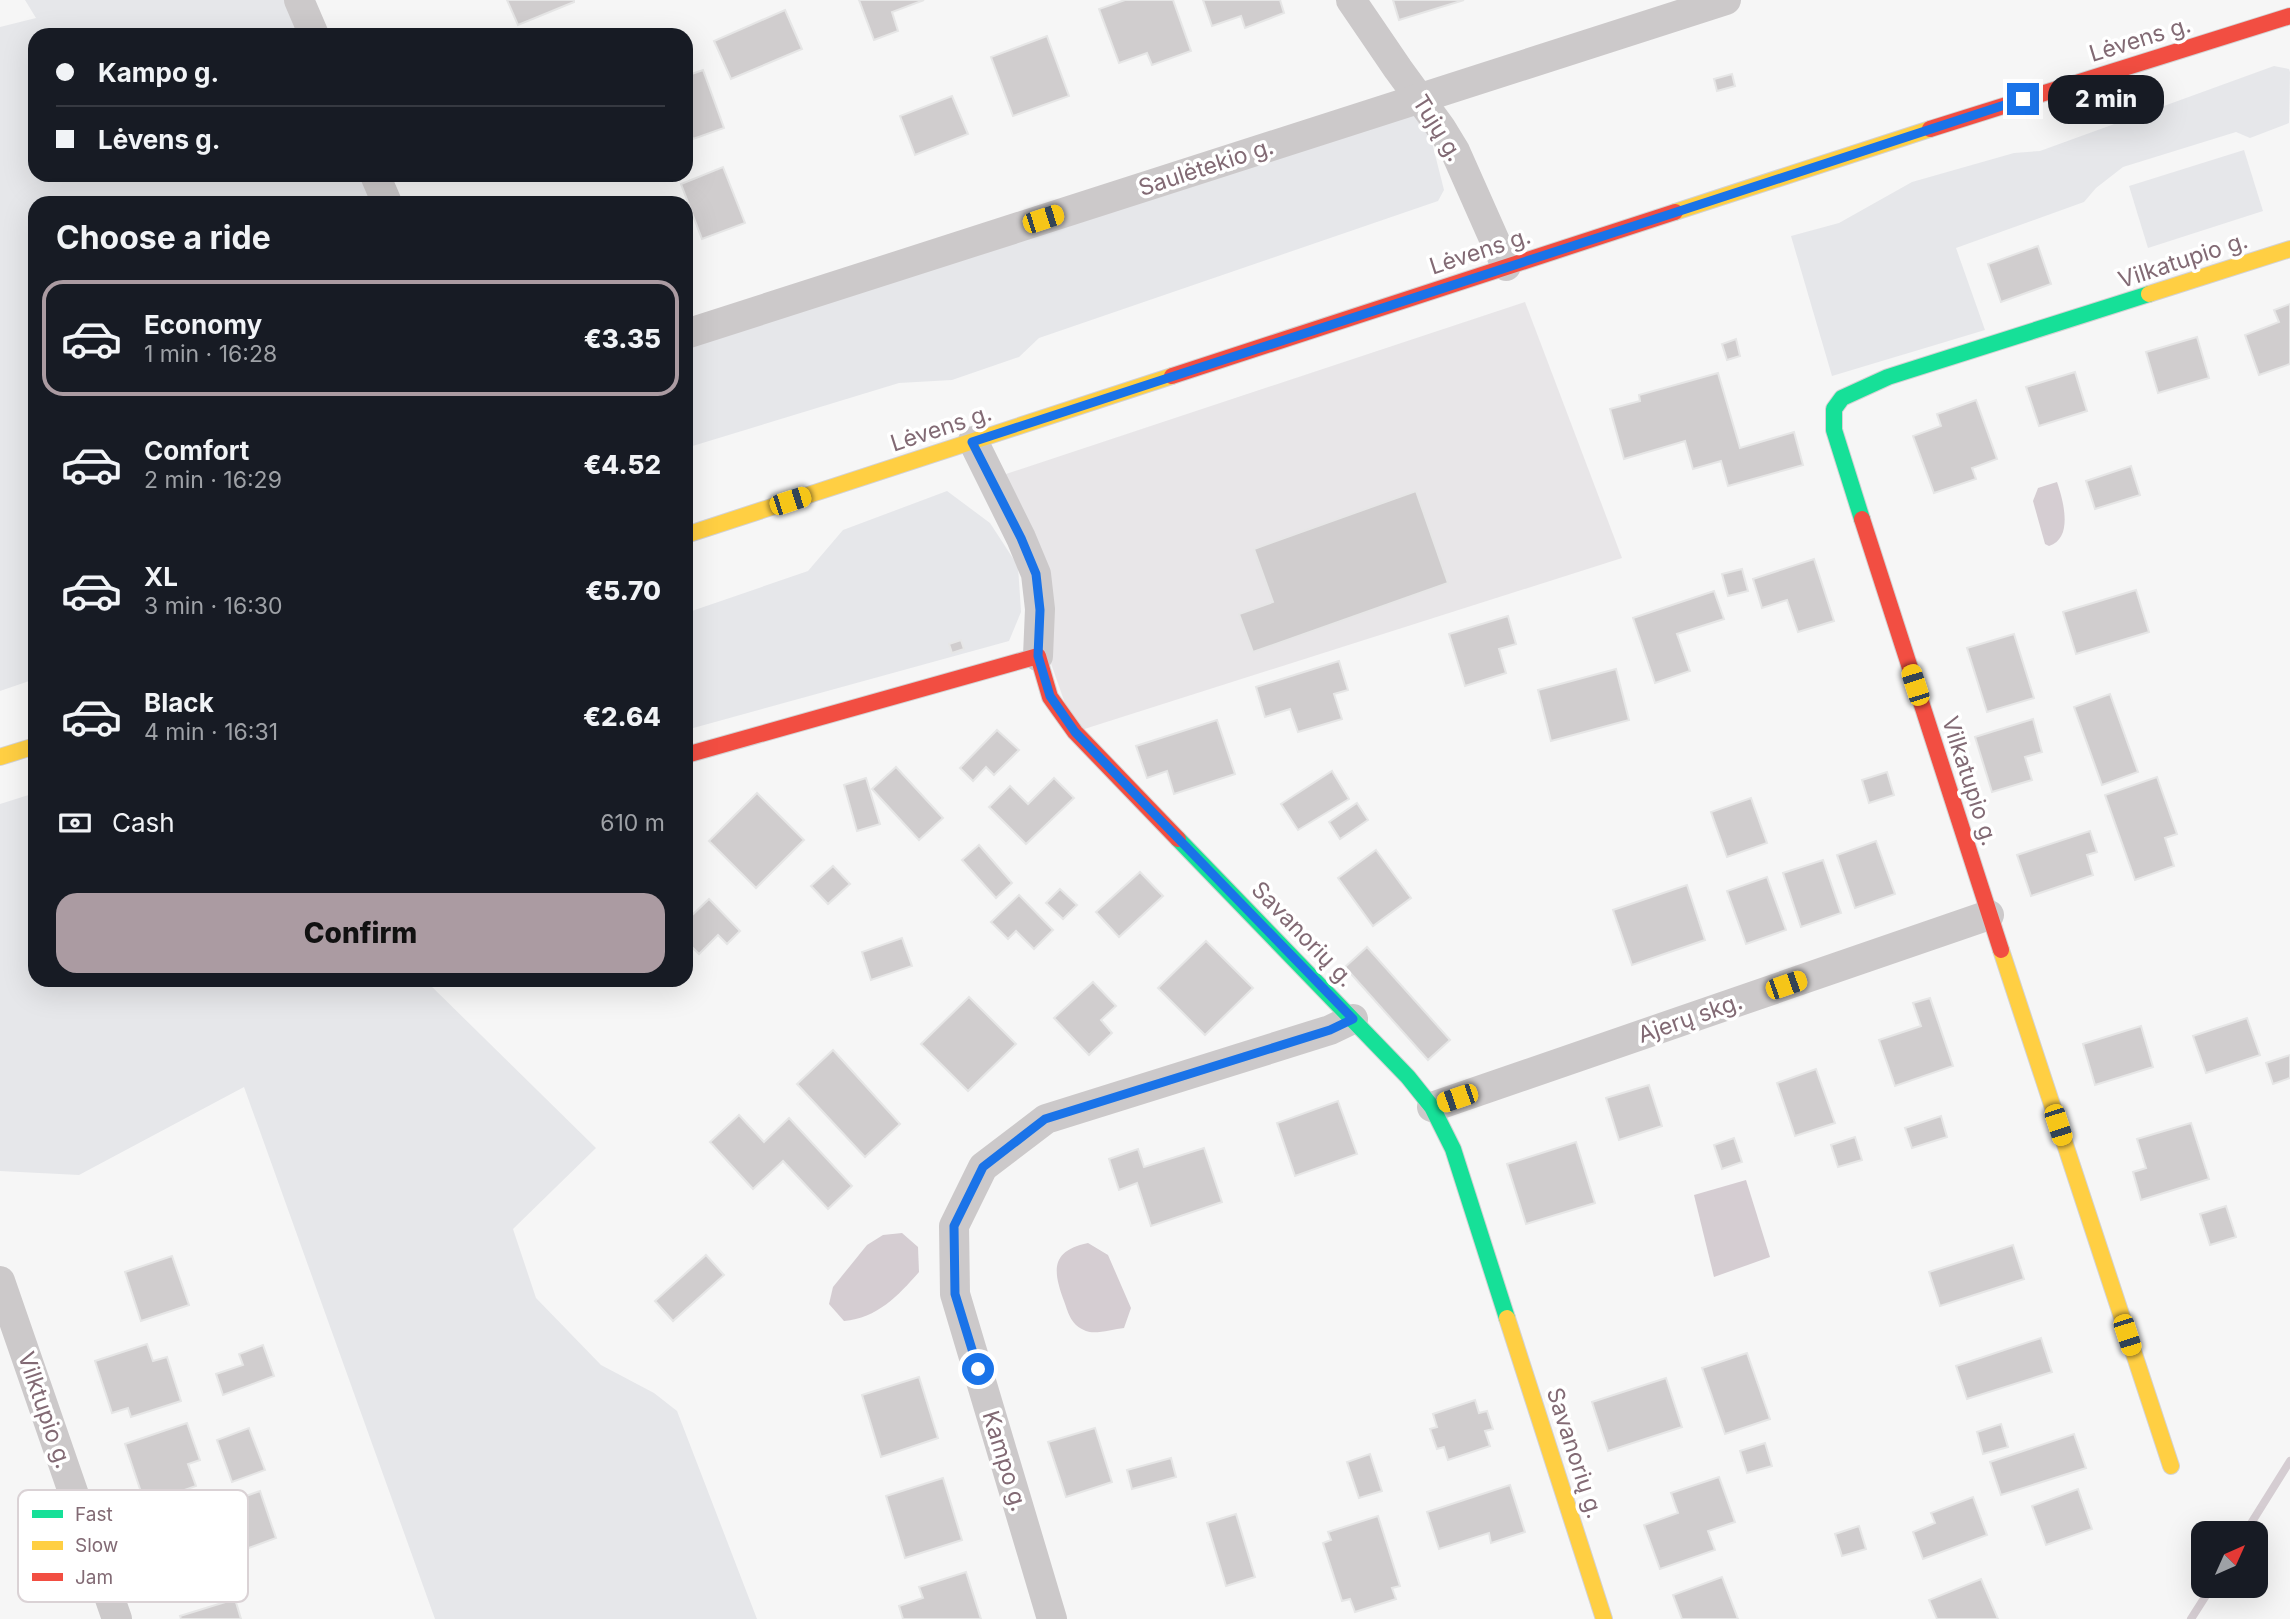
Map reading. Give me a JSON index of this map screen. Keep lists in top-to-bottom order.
{
  "streets": {
    "street": [
      "Lėvens g.",
      "Tujų g.",
      "Saulėtekio g.",
      "Vilkatupio g.",
      "Savanorių g.",
      "Ajerų skg.",
      "Vilktupio g.",
      "Kampo g."
    ]
  },
  "crossings": [
    ["Lėvens g.", "Tujų g."],
    ["Tujų g.", "Saulėtekio g."],
    ["Vilkatupio g.", "Ajerų skg."],
    ["Savanorių g.", "Ajerų skg."],
    ["Savanorių g.", "Kampo g."]
  ],
  "legend": ["Fast", "Slow", "Jam"],
  "north": "top right",
  "page": {
    "banner": ["Kampo g.", "Lėvens g."],
    "bubble": "2 min",
    "heading": "Choose a ride",
    "list": [
      {
        "name": "Economy",
        "note": "1 min · 16:28",
        "value": "€3.35"
      },
      {
        "name": "Comfort",
        "note": "2 min · 16:29",
        "value": "€4.52"
      },
      {
        "name": "XL",
        "note": "3 min · 16:30",
        "value": "€5.70"
      },
      {
        "name": "Black",
        "note": "4 min · 16:31",
        "value": "€2.64"
      }
    ],
    "pay": ["Cash", "610 m"],
    "buttons": "Confirm"
  }
}
